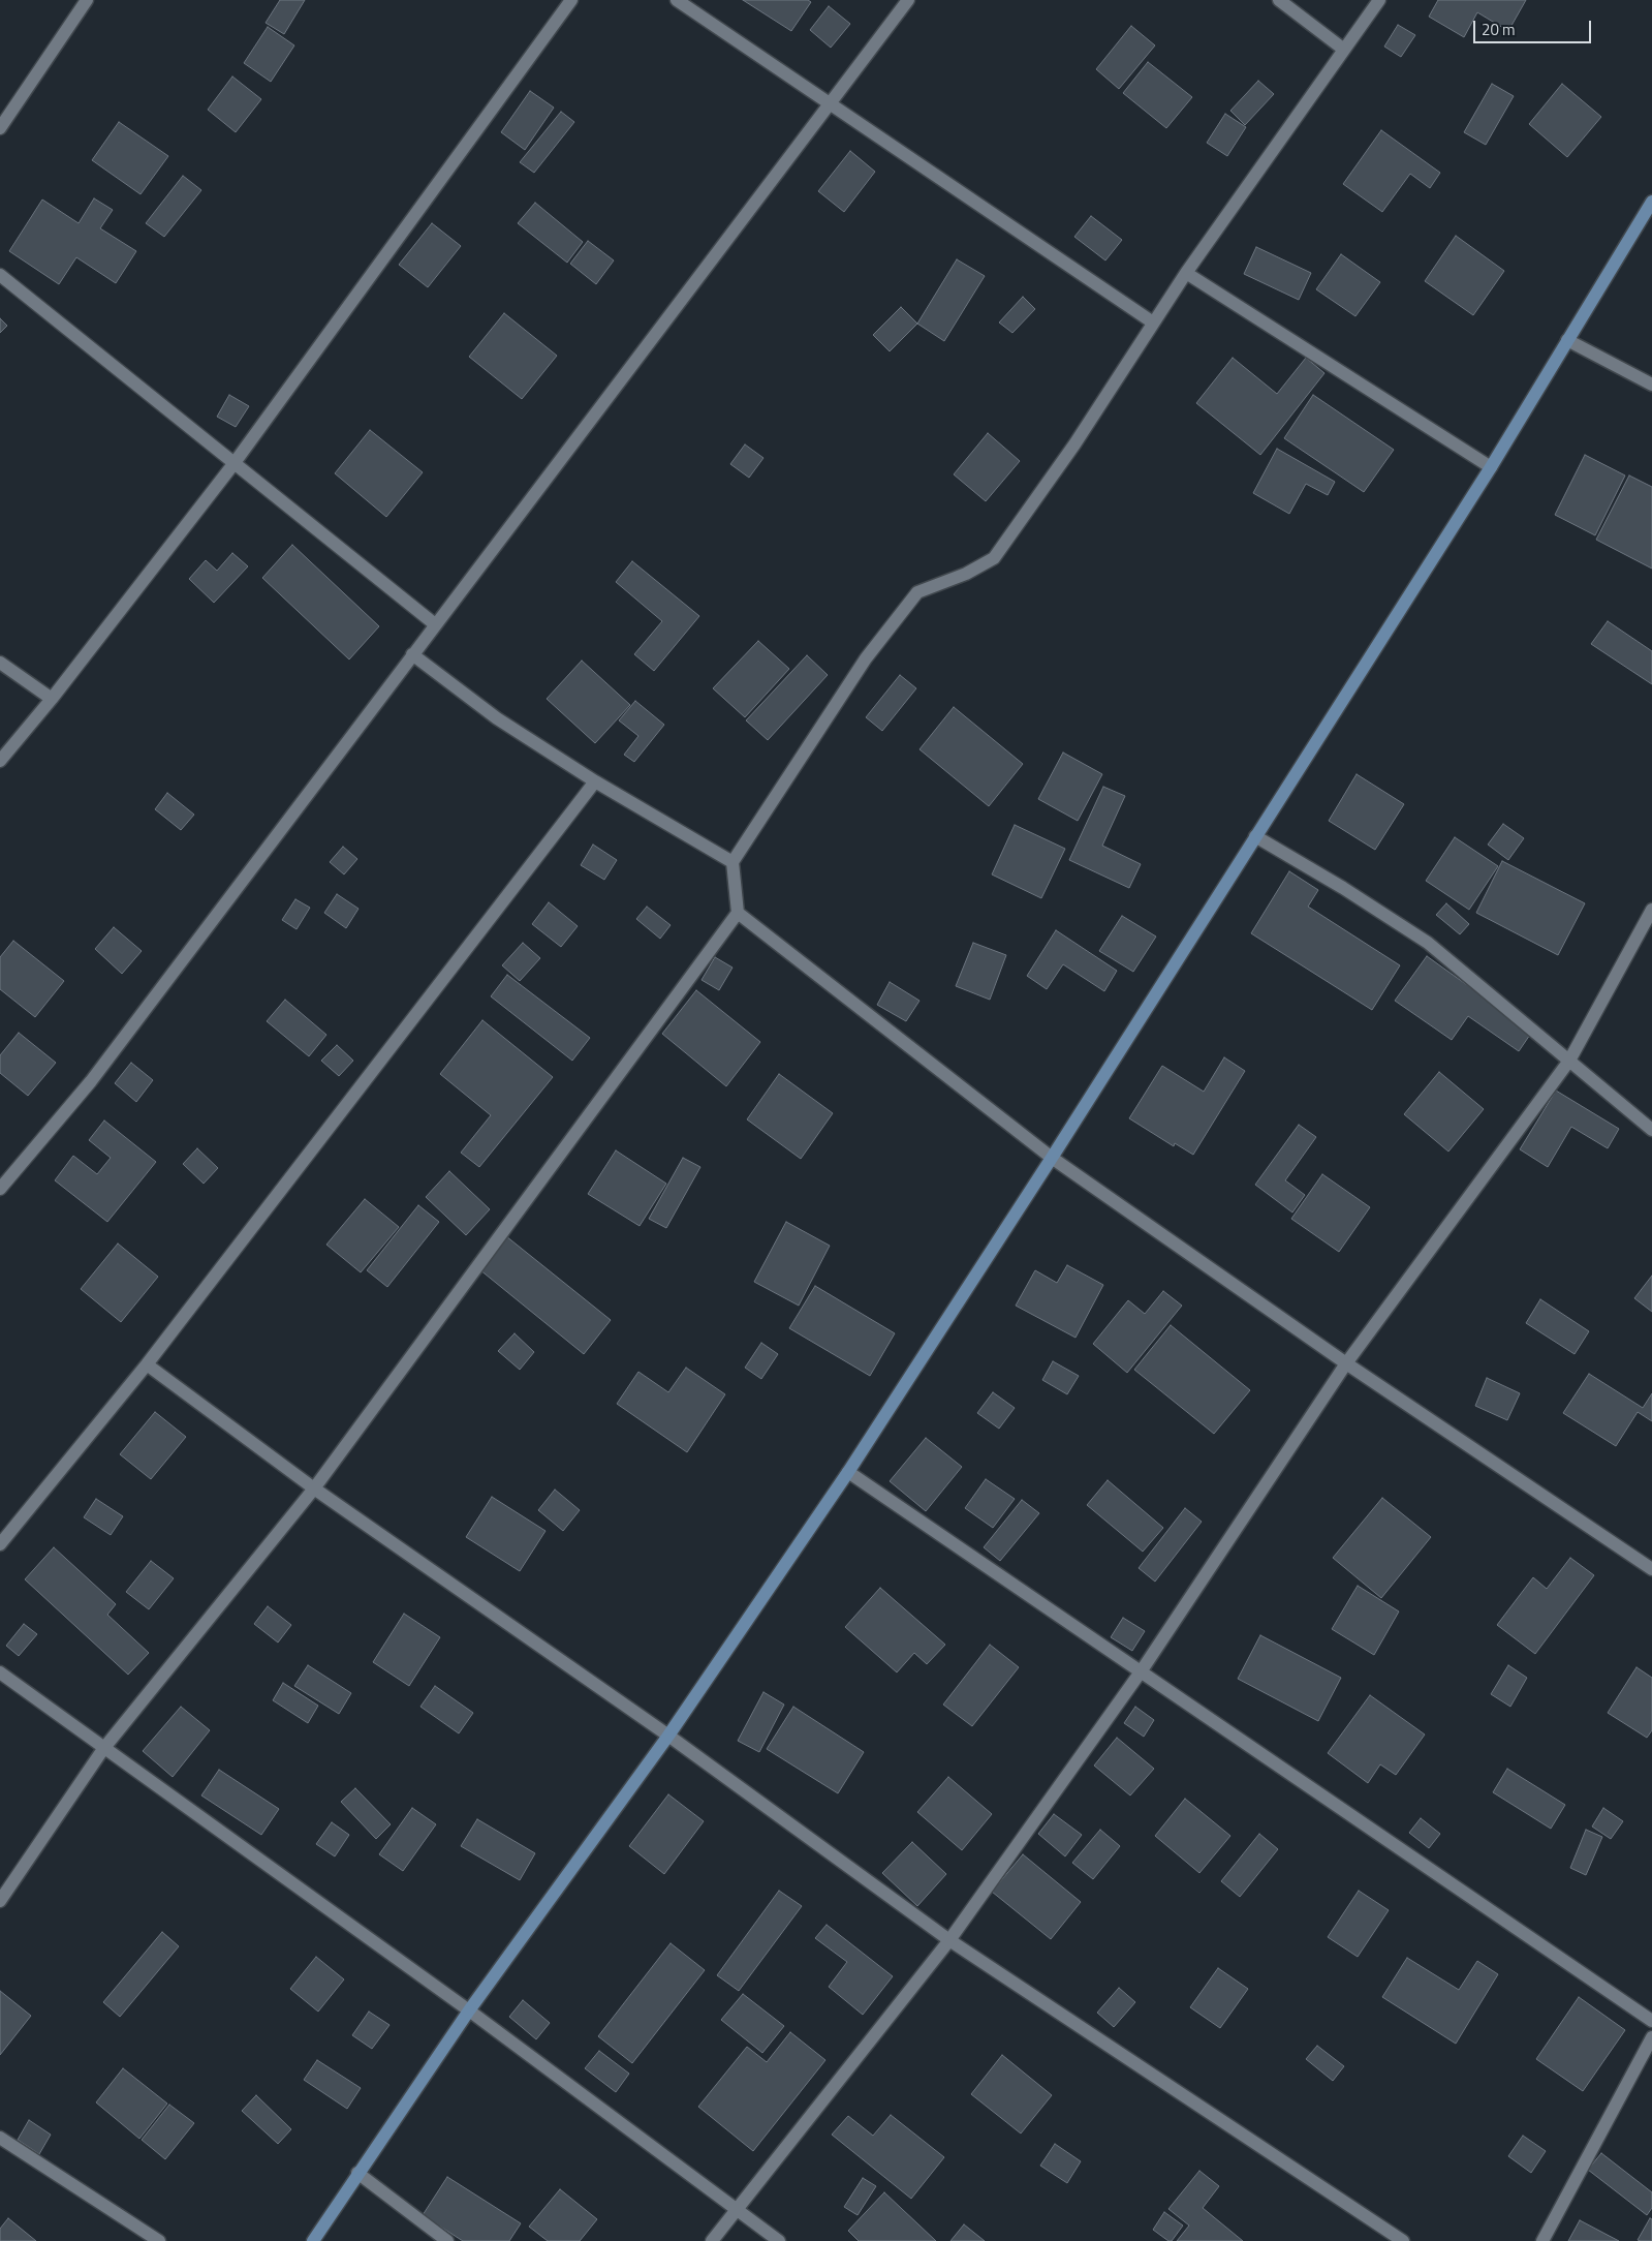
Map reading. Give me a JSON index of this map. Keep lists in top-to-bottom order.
{
  "scale_bar": "20 m"
}
